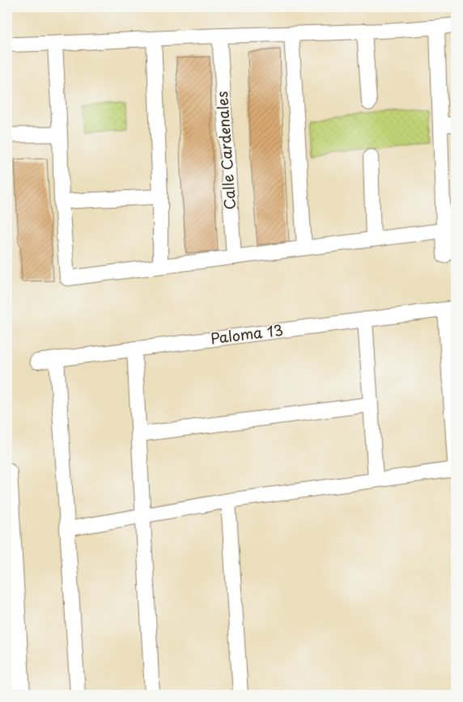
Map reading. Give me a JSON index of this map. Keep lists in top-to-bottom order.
{
  "streets": {
    "street": ["Calle Cardenales", "Paloma 13"]
  }
}
